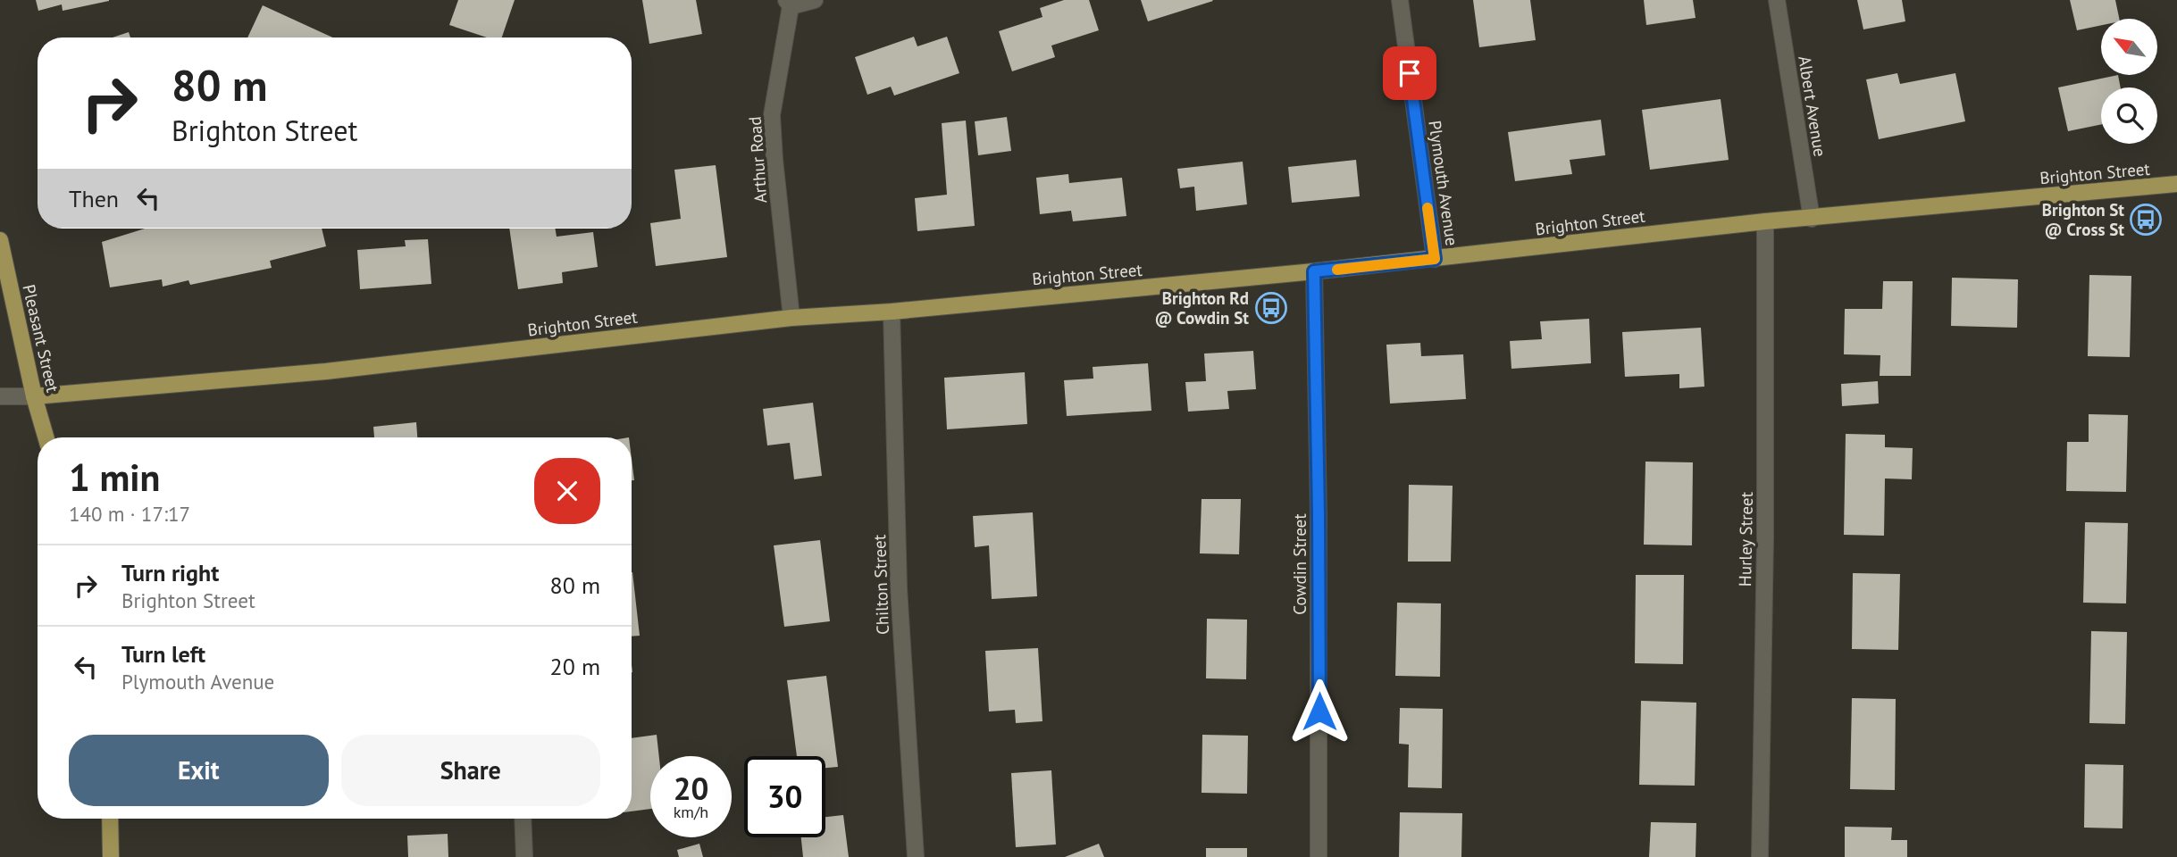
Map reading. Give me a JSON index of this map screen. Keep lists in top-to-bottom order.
{
  "streets": {
    "main road": ["Brighton Street", "Pleasant Street"],
    "street": [
      "Albert Avenue",
      "Arthur Road",
      "Plymouth Avenue",
      "Hurley Street",
      "Cowdin Street",
      "Chilton Street"
    ]
  },
  "crossings": [
    ["Albert Avenue", "Brighton Street"],
    ["Arthur Road", "Brighton Street"],
    ["Brighton Street", "Plymouth Avenue"],
    ["Brighton Street", "Pleasant Street"],
    ["Brighton Street", "Hurley Street"],
    ["Brighton Street", "Cowdin Street"],
    ["Brighton Street", "Chilton Street"]
  ],
  "places": {
    "bus stop": ["Brighton St @ Cross St", "Brighton Rd @ Cowdin St"]
  },
  "north": "top left",
  "page": {
    "turn": ["80 m", "Brighton Street"],
    "then": "Then",
    "heading": ["1 min", "140 m · 17:17"],
    "list": [
      {
        "name": "Turn right",
        "note": "Brighton Street",
        "value": "80 m"
      },
      {
        "name": "Turn left",
        "note": "Plymouth Avenue",
        "value": "20 m"
      }
    ],
    "buttons": ["Exit", "Share"],
    "speed": "20 km/h",
    "limit": "30"
  }
}
